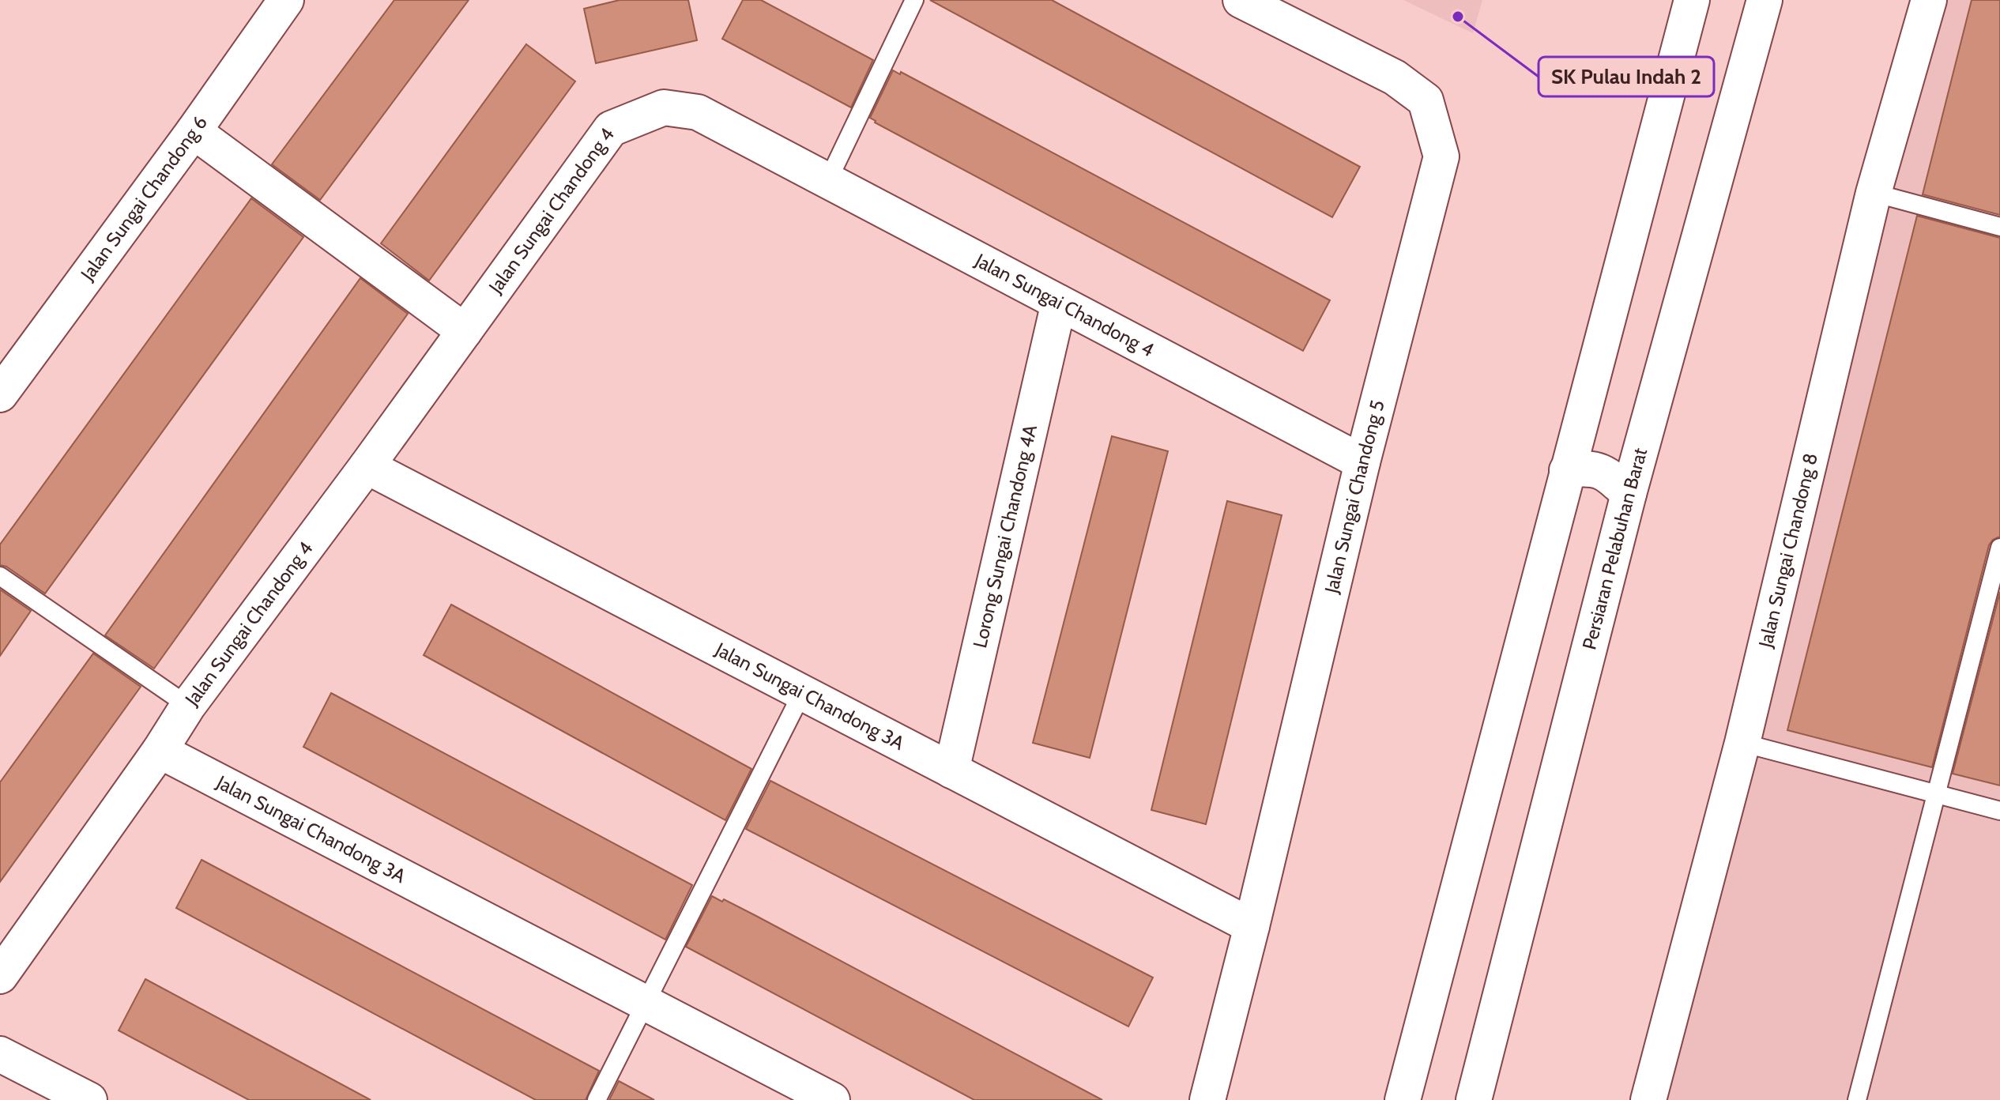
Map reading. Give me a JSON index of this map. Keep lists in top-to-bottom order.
{
  "streets": {
    "street": [
      "Jalan Sungai Chandong 6",
      "Jalan Sungai Chandong 4",
      "Jalan Sungai Chandong 5",
      "Lorong Sungai Chandong 4A",
      "Persiaran Pelabuhan Barat",
      "Jalan Sungai Chandong 8",
      "Jalan Sungai Chandong 3A"
    ]
  },
  "crossings": [
    ["Jalan Sungai Chandong 4", "Jalan Sungai Chandong 5"],
    ["Jalan Sungai Chandong 4", "Lorong Sungai Chandong 4A"],
    ["Jalan Sungai Chandong 4", "Jalan Sungai Chandong 3A"],
    ["Jalan Sungai Chandong 5", "Jalan Sungai Chandong 3A"],
    ["Lorong Sungai Chandong 4A", "Jalan Sungai Chandong 3A"]
  ],
  "places": ["SK Pulau Indah 2"]
}
